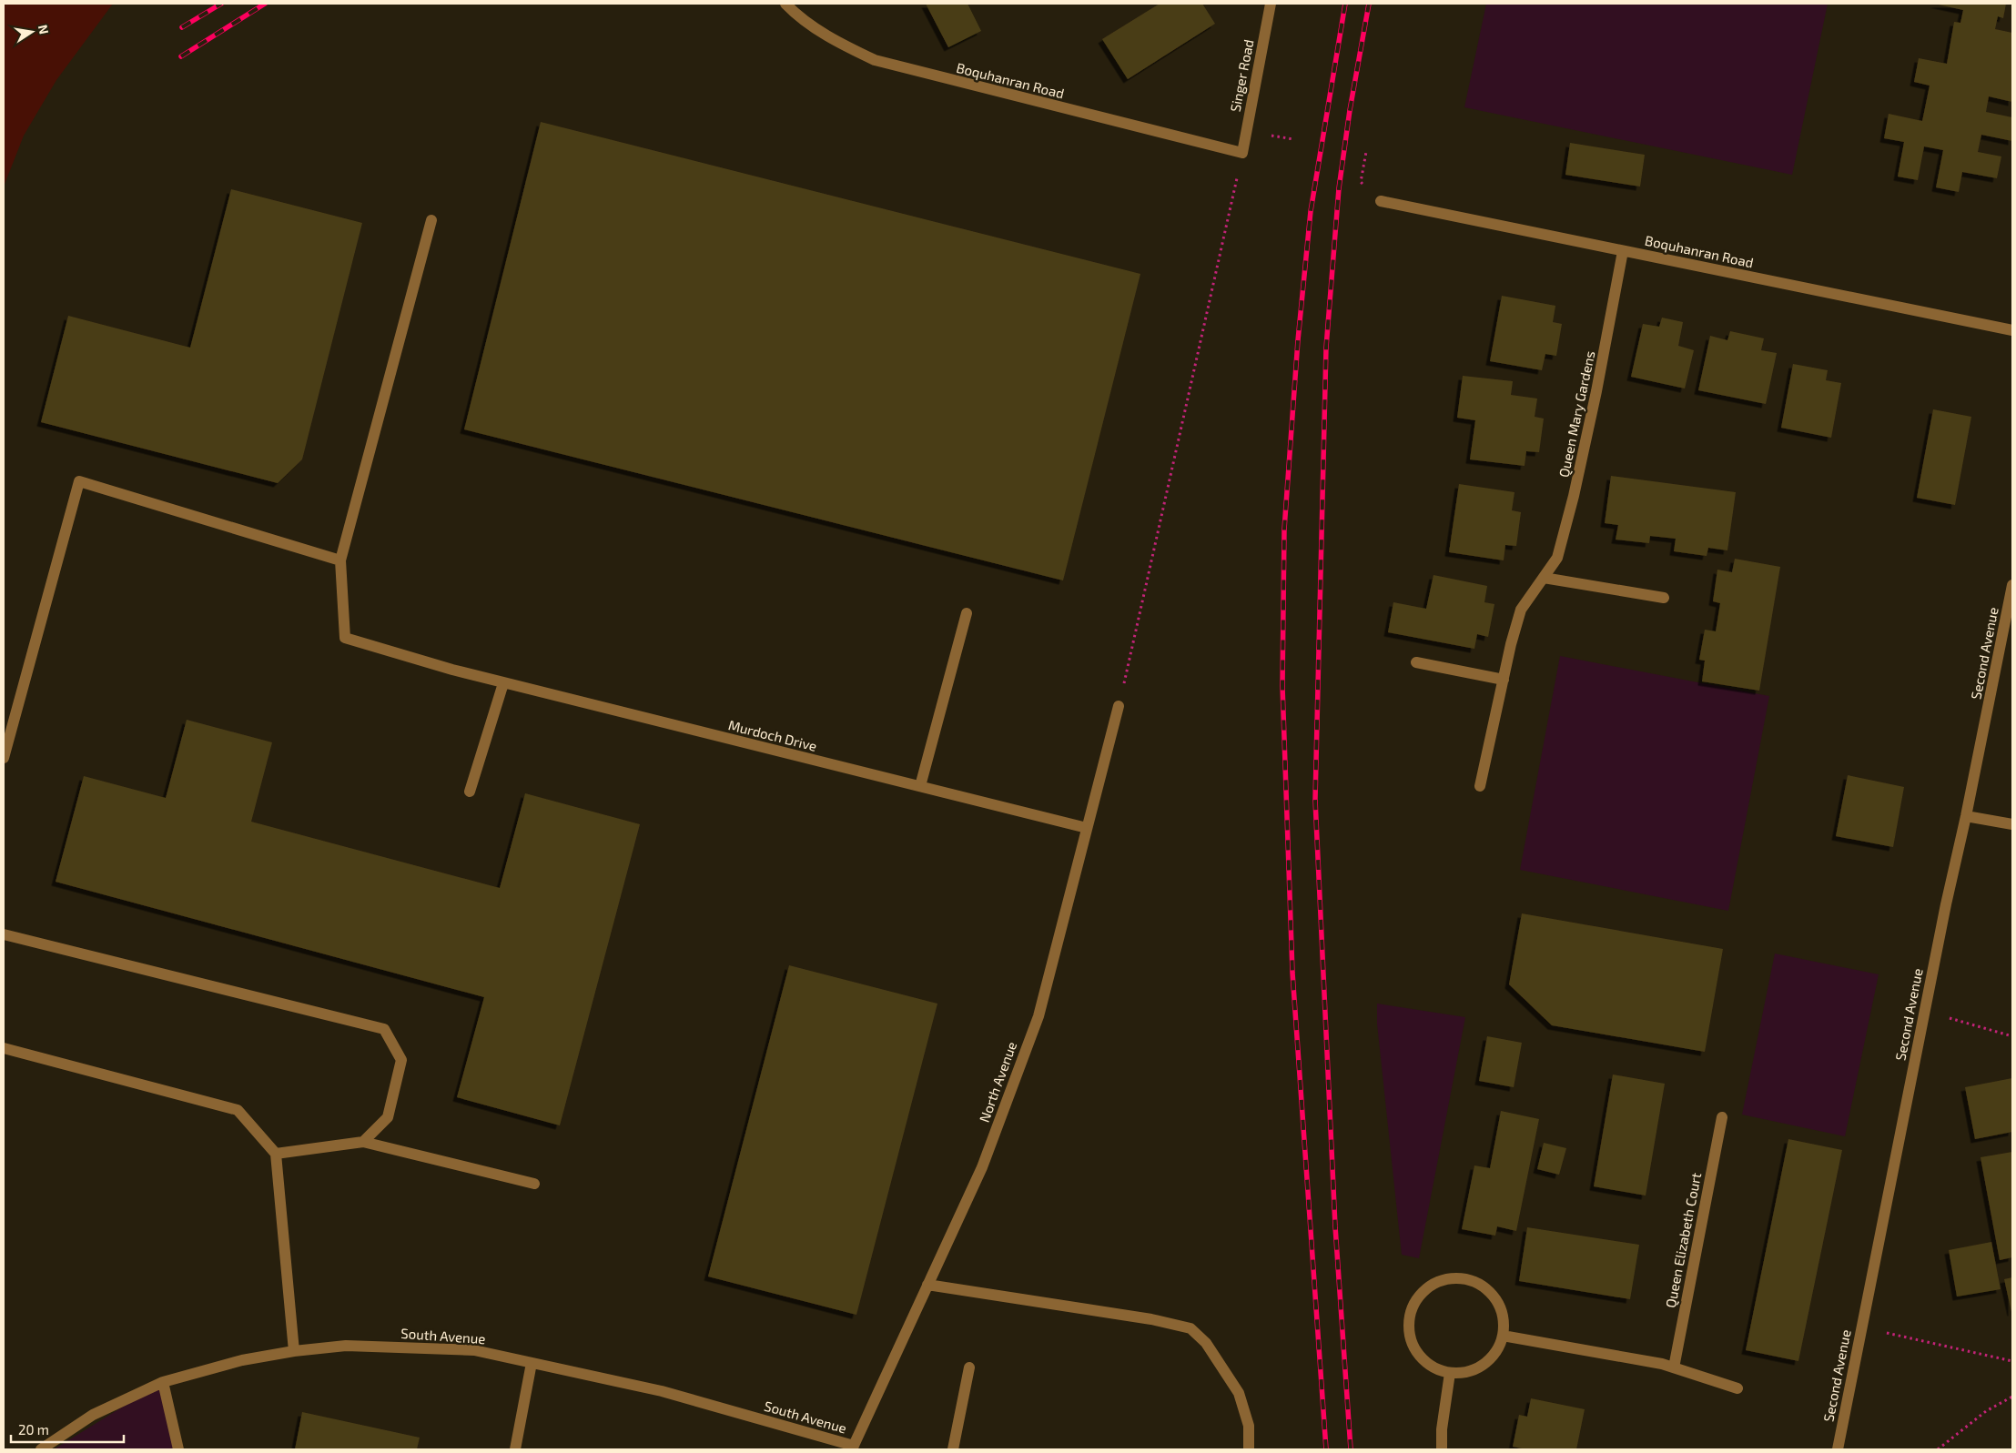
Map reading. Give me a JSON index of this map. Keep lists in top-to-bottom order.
{
  "streets": {
    "street": [
      "Singer Road",
      "Boquhanran Road",
      "Queen Mary Gardens",
      "Second Avenue",
      "Murdoch Drive",
      "North Avenue",
      "Queen Elizabeth Court",
      "South Avenue"
    ]
  },
  "crossings": [
    ["Singer Road", "Boquhanran Road"],
    ["Boquhanran Road", "Queen Mary Gardens"],
    ["Murdoch Drive", "North Avenue"],
    ["North Avenue", "South Avenue"]
  ],
  "scale_bar": "20 m",
  "north": "right"
}
